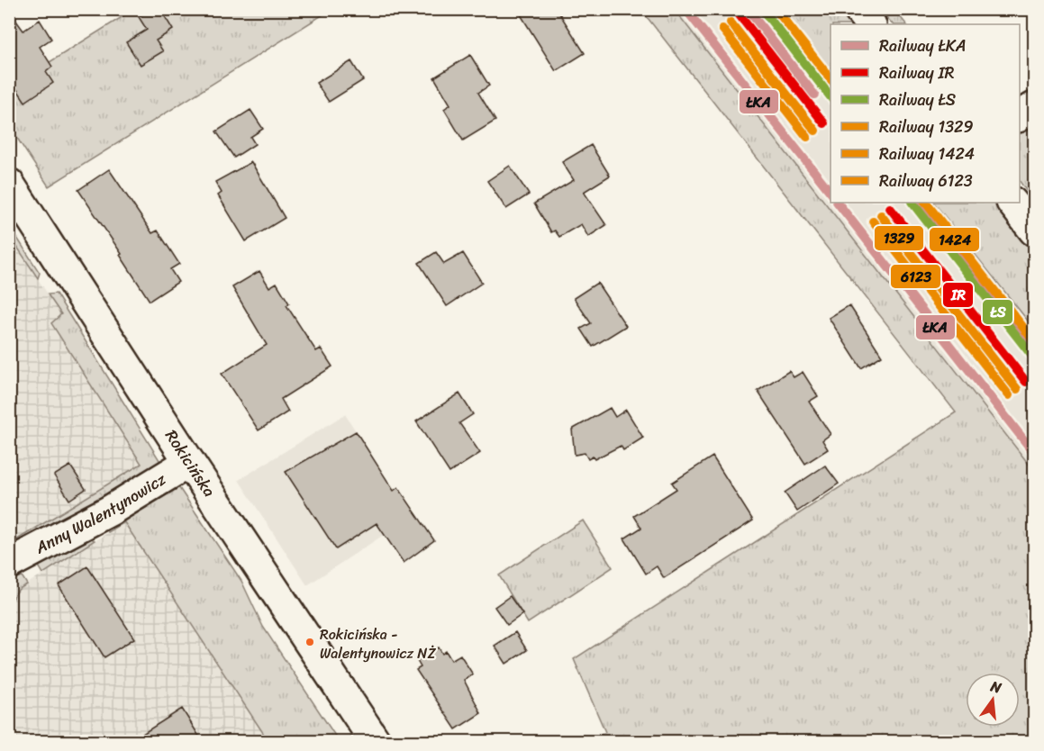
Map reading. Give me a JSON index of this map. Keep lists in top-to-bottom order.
{
  "streets": {
    "main road": ["Rokicińska", "Anny Walentynowicz"]
  },
  "crossings": [
    ["Rokicińska", "Anny Walentynowicz"]
  ],
  "places": ["Rokicińska - Walentynowicz NŻ"],
  "lines": [
    "rail line ŁKA",
    "rail line ŁS",
    "rail line 1424",
    "rail line IR",
    "rail line 1329",
    "rail line 6123"
  ],
  "legend": [
    "Railway ŁKA",
    "Railway IR",
    "Railway ŁS",
    "Railway 1329",
    "Railway 1424",
    "Railway 6123"
  ],
  "north": "top"
}
